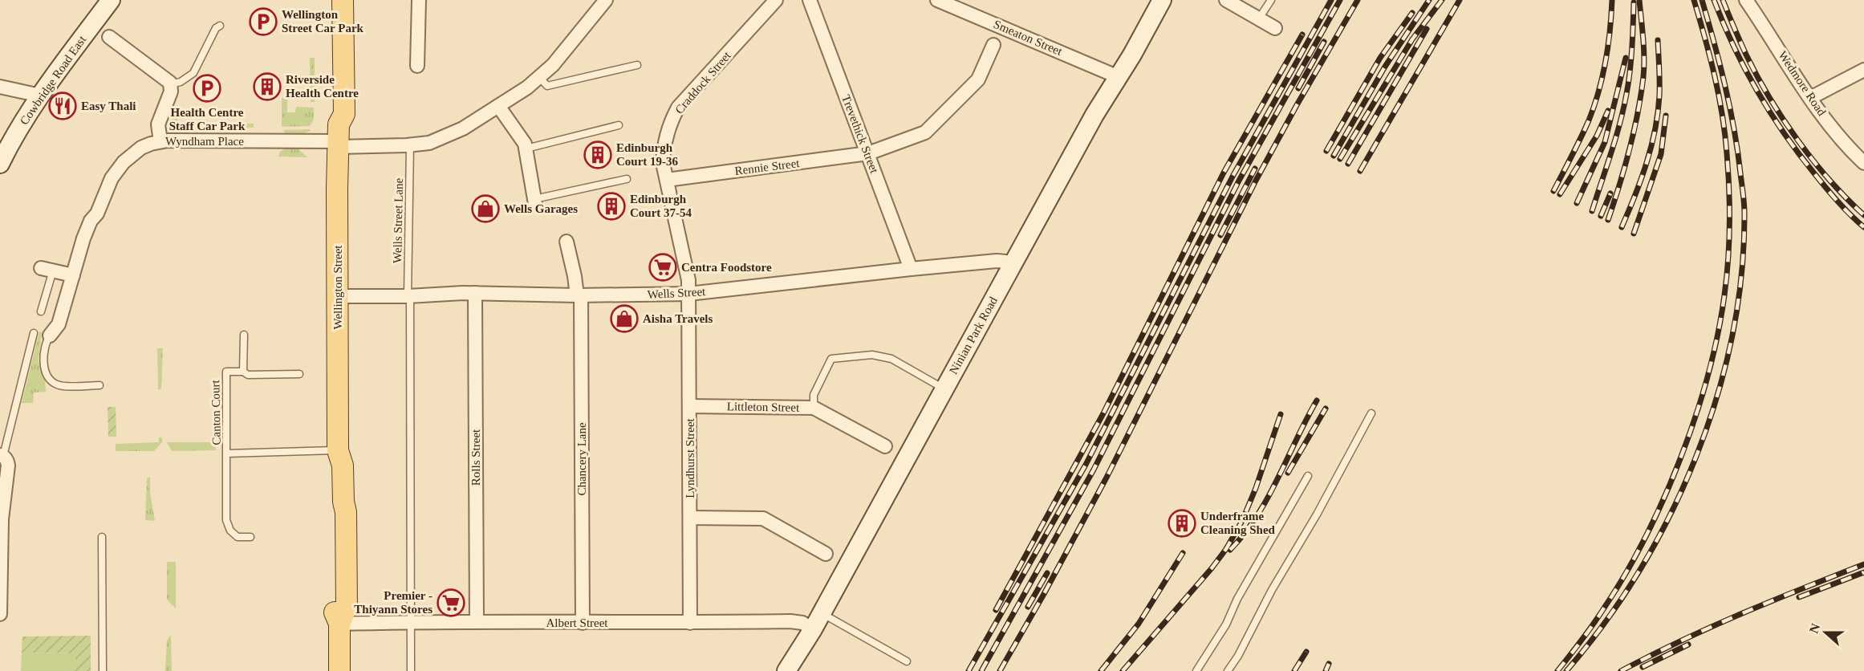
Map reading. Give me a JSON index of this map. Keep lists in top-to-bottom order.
{
  "streets": {
    "main road": ["Wellington Street"],
    "street": [
      "Smeaton Street",
      "Cowbridge Road East",
      "Craddock Street",
      "Wedmore Road",
      "Trevethick Street",
      "Wyndham Place",
      "Rennie Street",
      "Wells Street",
      "Ninian Park Road",
      "Littleton Street",
      "Rolls Street",
      "Lyndhurst Street",
      "Chancery Lane",
      "Albert Street"
    ],
    "lane": ["Wells Street Lane", "Canton Court"]
  },
  "crossings": [
    ["Smeaton Street", "Ninian Park Road"],
    ["Craddock Street", "Rennie Street"],
    ["Craddock Street", "Wells Street"],
    ["Craddock Street", "Lyndhurst Street"],
    ["Trevethick Street", "Rennie Street"],
    ["Trevethick Street", "Wells Street"],
    ["Wyndham Place", "Wells Street Lane"],
    ["Wyndham Place", "Wellington Street"],
    ["Wells Street Lane", "Wells Street"],
    ["Wells Street Lane", "Albert Street"],
    ["Wellington Street", "Wells Street"],
    ["Wellington Street", "Albert Street"],
    ["Wells Street", "Ninian Park Road"],
    ["Wells Street", "Rolls Street"],
    ["Wells Street", "Lyndhurst Street"],
    ["Wells Street", "Chancery Lane"],
    ["Ninian Park Road", "Albert Street"],
    ["Littleton Street", "Lyndhurst Street"],
    ["Rolls Street", "Albert Street"],
    ["Lyndhurst Street", "Albert Street"],
    ["Chancery Lane", "Albert Street"]
  ],
  "places": {
    "parking": ["Wellington Street Car Park", "Health Centre Staff Car Park"],
    "building": [
      "Riverside Health Centre",
      "Edinburgh Court 19-36",
      "Edinburgh Court 37-54",
      "Underframe Cleaning Shed"
    ],
    "restaurant": ["Easy Thali"],
    "shop": ["Wells Garages", "Aisha Travels"],
    "supermarket": ["Centra Foodstore", "Premier - Thiyann Stores"]
  },
  "north": "left"
}
